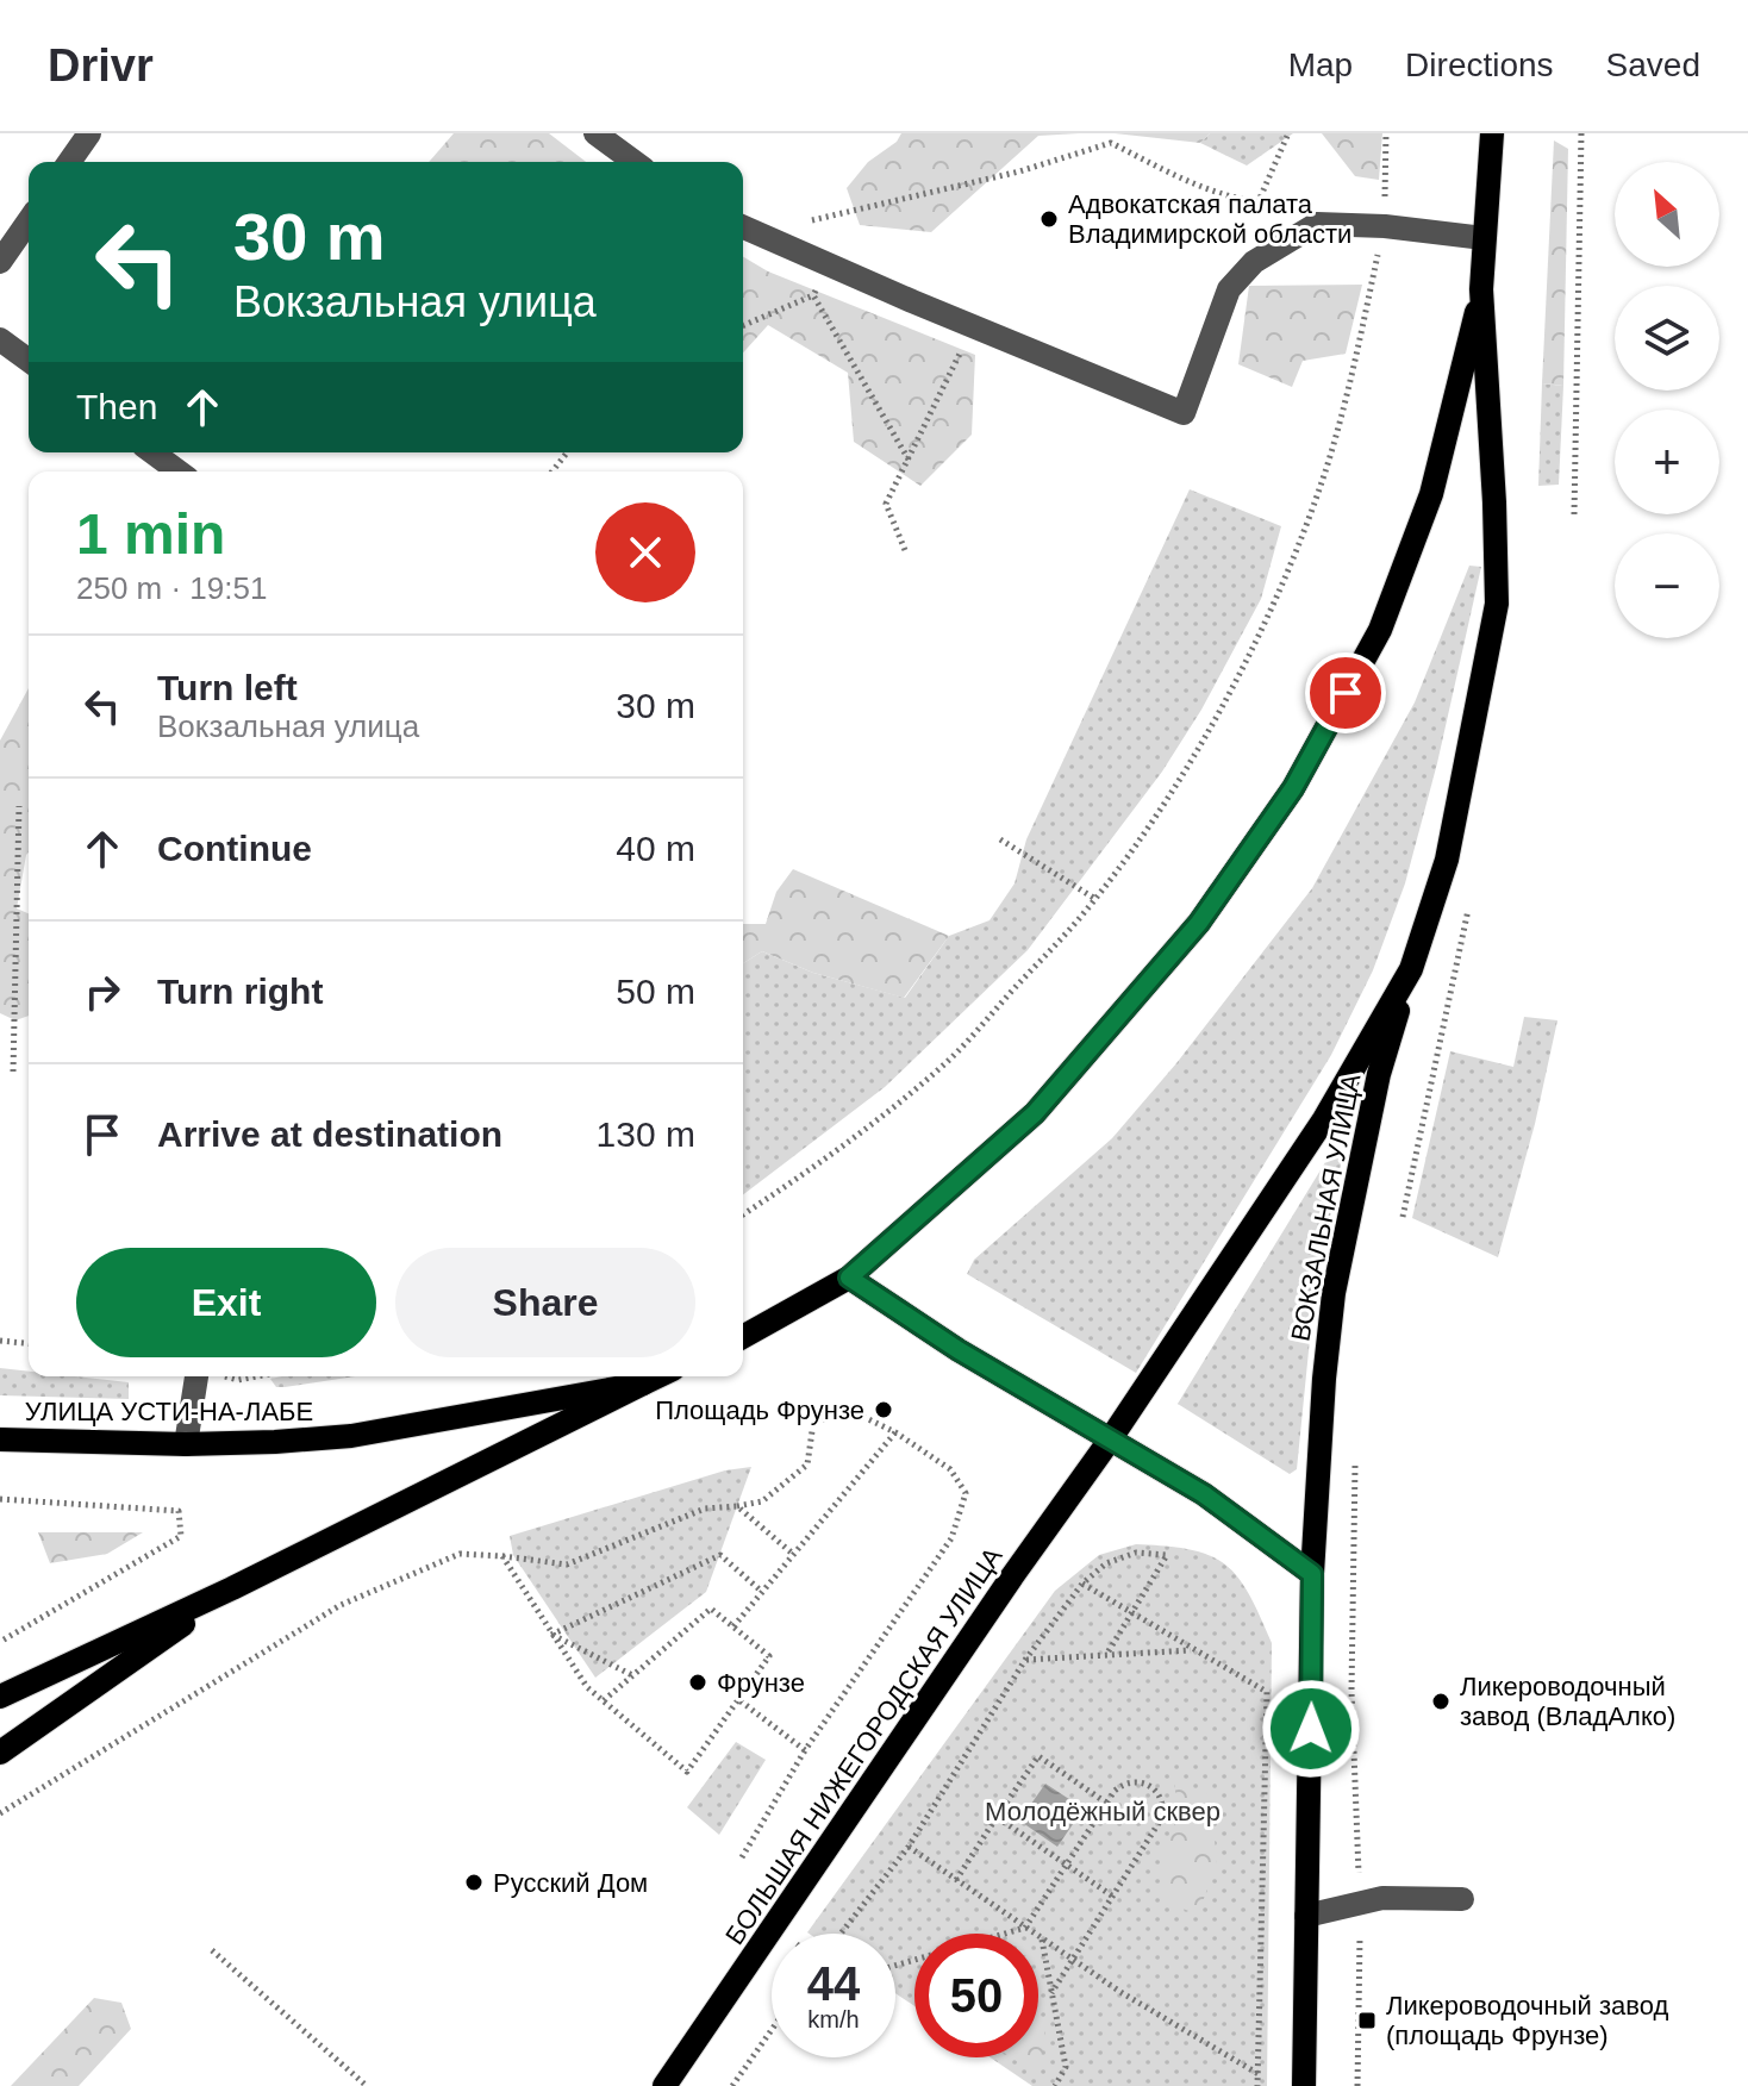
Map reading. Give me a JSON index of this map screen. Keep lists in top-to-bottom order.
{
  "streets": {
    "main road": ["ВОКЗАЛЬНАЯ УЛИЦА", "УЛИЦА УСТИ-НА-ЛАБЕ", "БОЛЬШАЯ НИЖЕГОРОДСКАЯ УЛИЦА"]
  },
  "crossings": [
    ["ВОКЗАЛЬНАЯ УЛИЦА", "БОЛЬШАЯ НИЖЕГОРОДСКАЯ УЛИЦА"]
  ],
  "parks": ["Молодёжный сквер"],
  "places": {
    "other": [
      "Адвокатская палата Владимирской области",
      "Площадь Фрунзе",
      "Фрунзе",
      "Ликероводочный завод (ВладАлко)",
      "Русский Дом"
    ],
    "transit": ["Ликероводочный завод (площадь Фрунзе)"]
  },
  "north": "top left",
  "page": {
    "header": "Drivr",
    "nav": ["Map", "Directions", "Saved"],
    "map_buttons": ["+", "−"],
    "turn": ["30 m", "Вокзальная улица"],
    "then": "Then",
    "heading": ["1 min", "250 m · 19:51"],
    "list": [
      {
        "name": "Turn left",
        "note": "Вокзальная улица",
        "value": "30 m"
      },
      {
        "name": "Continue",
        "value": "40 m"
      },
      {
        "name": "Turn right",
        "value": "50 m"
      },
      {
        "name": "Arrive at destination",
        "value": "130 m"
      }
    ],
    "buttons": ["Exit", "Share"],
    "speed": "44 km/h",
    "limit": "50"
  }
}
